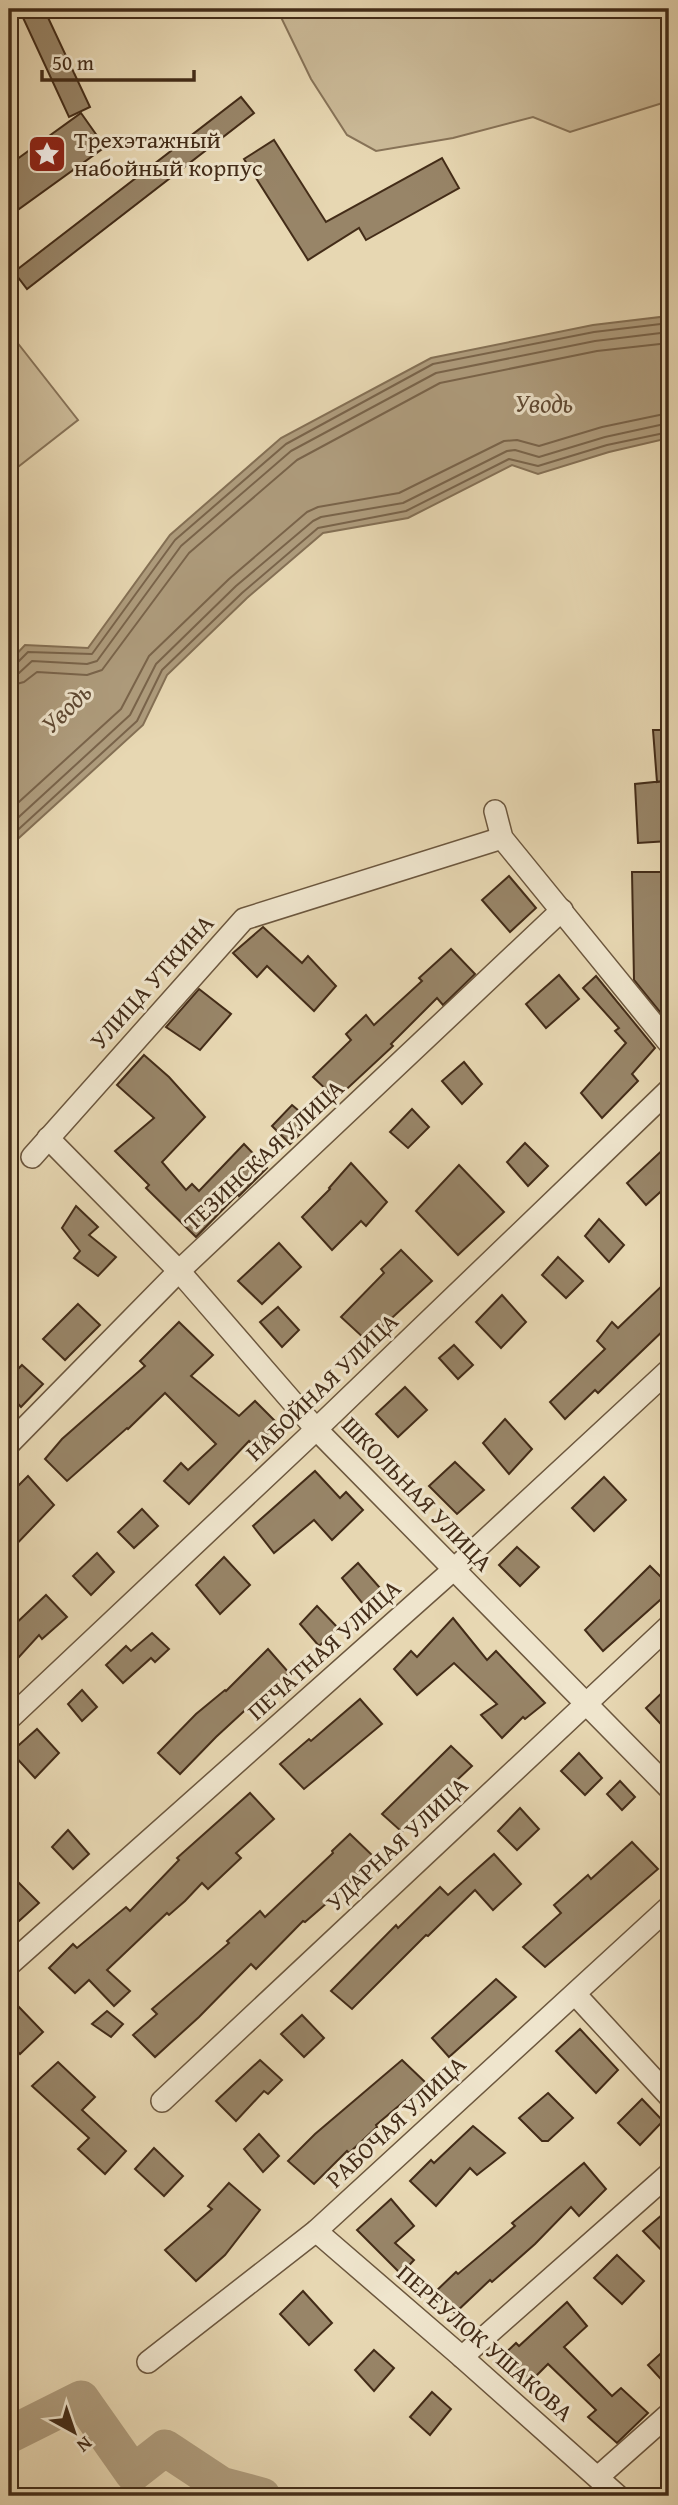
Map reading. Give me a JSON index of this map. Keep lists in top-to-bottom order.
{
  "streets": {
    "street": [
      "УЛИЦА УТКИНА",
      "ТЕЗИНСКАЯ УЛИЦА",
      "НАБОЙНАЯ УЛИЦА",
      "ШКОЛЬНАЯ УЛИЦА",
      "ПЕЧАТНАЯ УЛИЦА",
      "УДАРНАЯ УЛИЦА",
      "РАБОЧАЯ УЛИЦА",
      "ПЕРЕУЛОК УШАКОВА"
    ]
  },
  "crossings": [
    ["УЛИЦА УТКИНА", "ШКОЛЬНАЯ УЛИЦА"],
    ["ТЕЗИНСКАЯ УЛИЦА", "ШКОЛЬНАЯ УЛИЦА"],
    ["НАБОЙНАЯ УЛИЦА", "ШКОЛЬНАЯ УЛИЦА"],
    ["ШКОЛЬНАЯ УЛИЦА", "ПЕЧАТНАЯ УЛИЦА"],
    ["ШКОЛЬНАЯ УЛИЦА", "УДАРНАЯ УЛИЦА"],
    ["РАБОЧАЯ УЛИЦА", "ПЕРЕУЛОК УШАКОВА"]
  ],
  "water": ["Уводь"],
  "places": {
    "place": ["Трехэтажный набойный корпус"]
  },
  "scale_bar": "50 m",
  "north": "bottom right"
}
